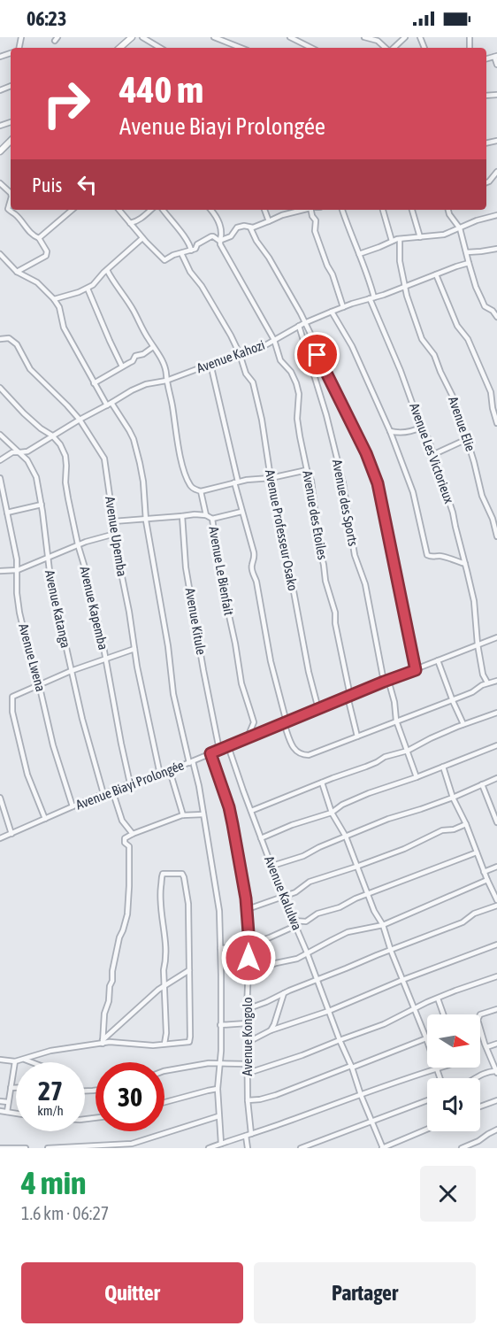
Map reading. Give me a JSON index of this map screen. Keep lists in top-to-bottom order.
{
  "streets": {
    "street": [
      "Avenue Kahozi",
      "Avenue Elie",
      "Avenue Les Victorieux",
      "Avenue des Sports",
      "Avenue des Etoiles",
      "Avenue Professeur Osako",
      "Avenue Upemba",
      "Avenue Le Bienfait",
      "Avenue Kapemba",
      "Avenue Katanga",
      "Avenue Kitule",
      "Avenue Lwena",
      "Avenue Biayi Prolongée",
      "Avenue Kalulwa",
      "Avenue Kongolo"
    ]
  },
  "crossings": [
    ["Avenue Kahozi", "Avenue Elie"],
    ["Avenue Kahozi", "Avenue Les Victorieux"],
    ["Avenue Kahozi", "Avenue des Sports"],
    ["Avenue Kahozi", "Avenue des Etoiles"],
    ["Avenue Kahozi", "Avenue Professeur Osako"],
    ["Avenue Kahozi", "Avenue Upemba"],
    ["Avenue Kahozi", "Avenue Le Bienfait"],
    ["Avenue Kahozi", "Avenue Kapemba"],
    ["Avenue Kahozi", "Avenue Katanga"],
    ["Avenue Les Victorieux", "Avenue Biayi Prolongée"],
    ["Avenue des Sports", "Avenue Biayi Prolongée"],
    ["Avenue des Etoiles", "Avenue Biayi Prolongée"],
    ["Avenue Professeur Osako", "Avenue Biayi Prolongée"],
    ["Avenue Upemba", "Avenue Biayi Prolongée"],
    ["Avenue Le Bienfait", "Avenue Biayi Prolongée"],
    ["Avenue Kapemba", "Avenue Biayi Prolongée"],
    ["Avenue Katanga", "Avenue Biayi Prolongée"],
    ["Avenue Kitule", "Avenue Biayi Prolongée"],
    ["Avenue Lwena", "Avenue Biayi Prolongée"],
    ["Avenue Biayi Prolongée", "Avenue Kalulwa"],
    ["Avenue Biayi Prolongée", "Avenue Kongolo"]
  ],
  "north": "right",
  "page": {
    "status": "06:23",
    "turn": ["440 m", "Avenue Biayi Prolongée"],
    "then": "Puis",
    "speed": "27 km/h",
    "limit": "30",
    "heading": ["4 min", "1.6 km · 06:27"],
    "buttons": ["Quitter", "Partager"]
  }
}
